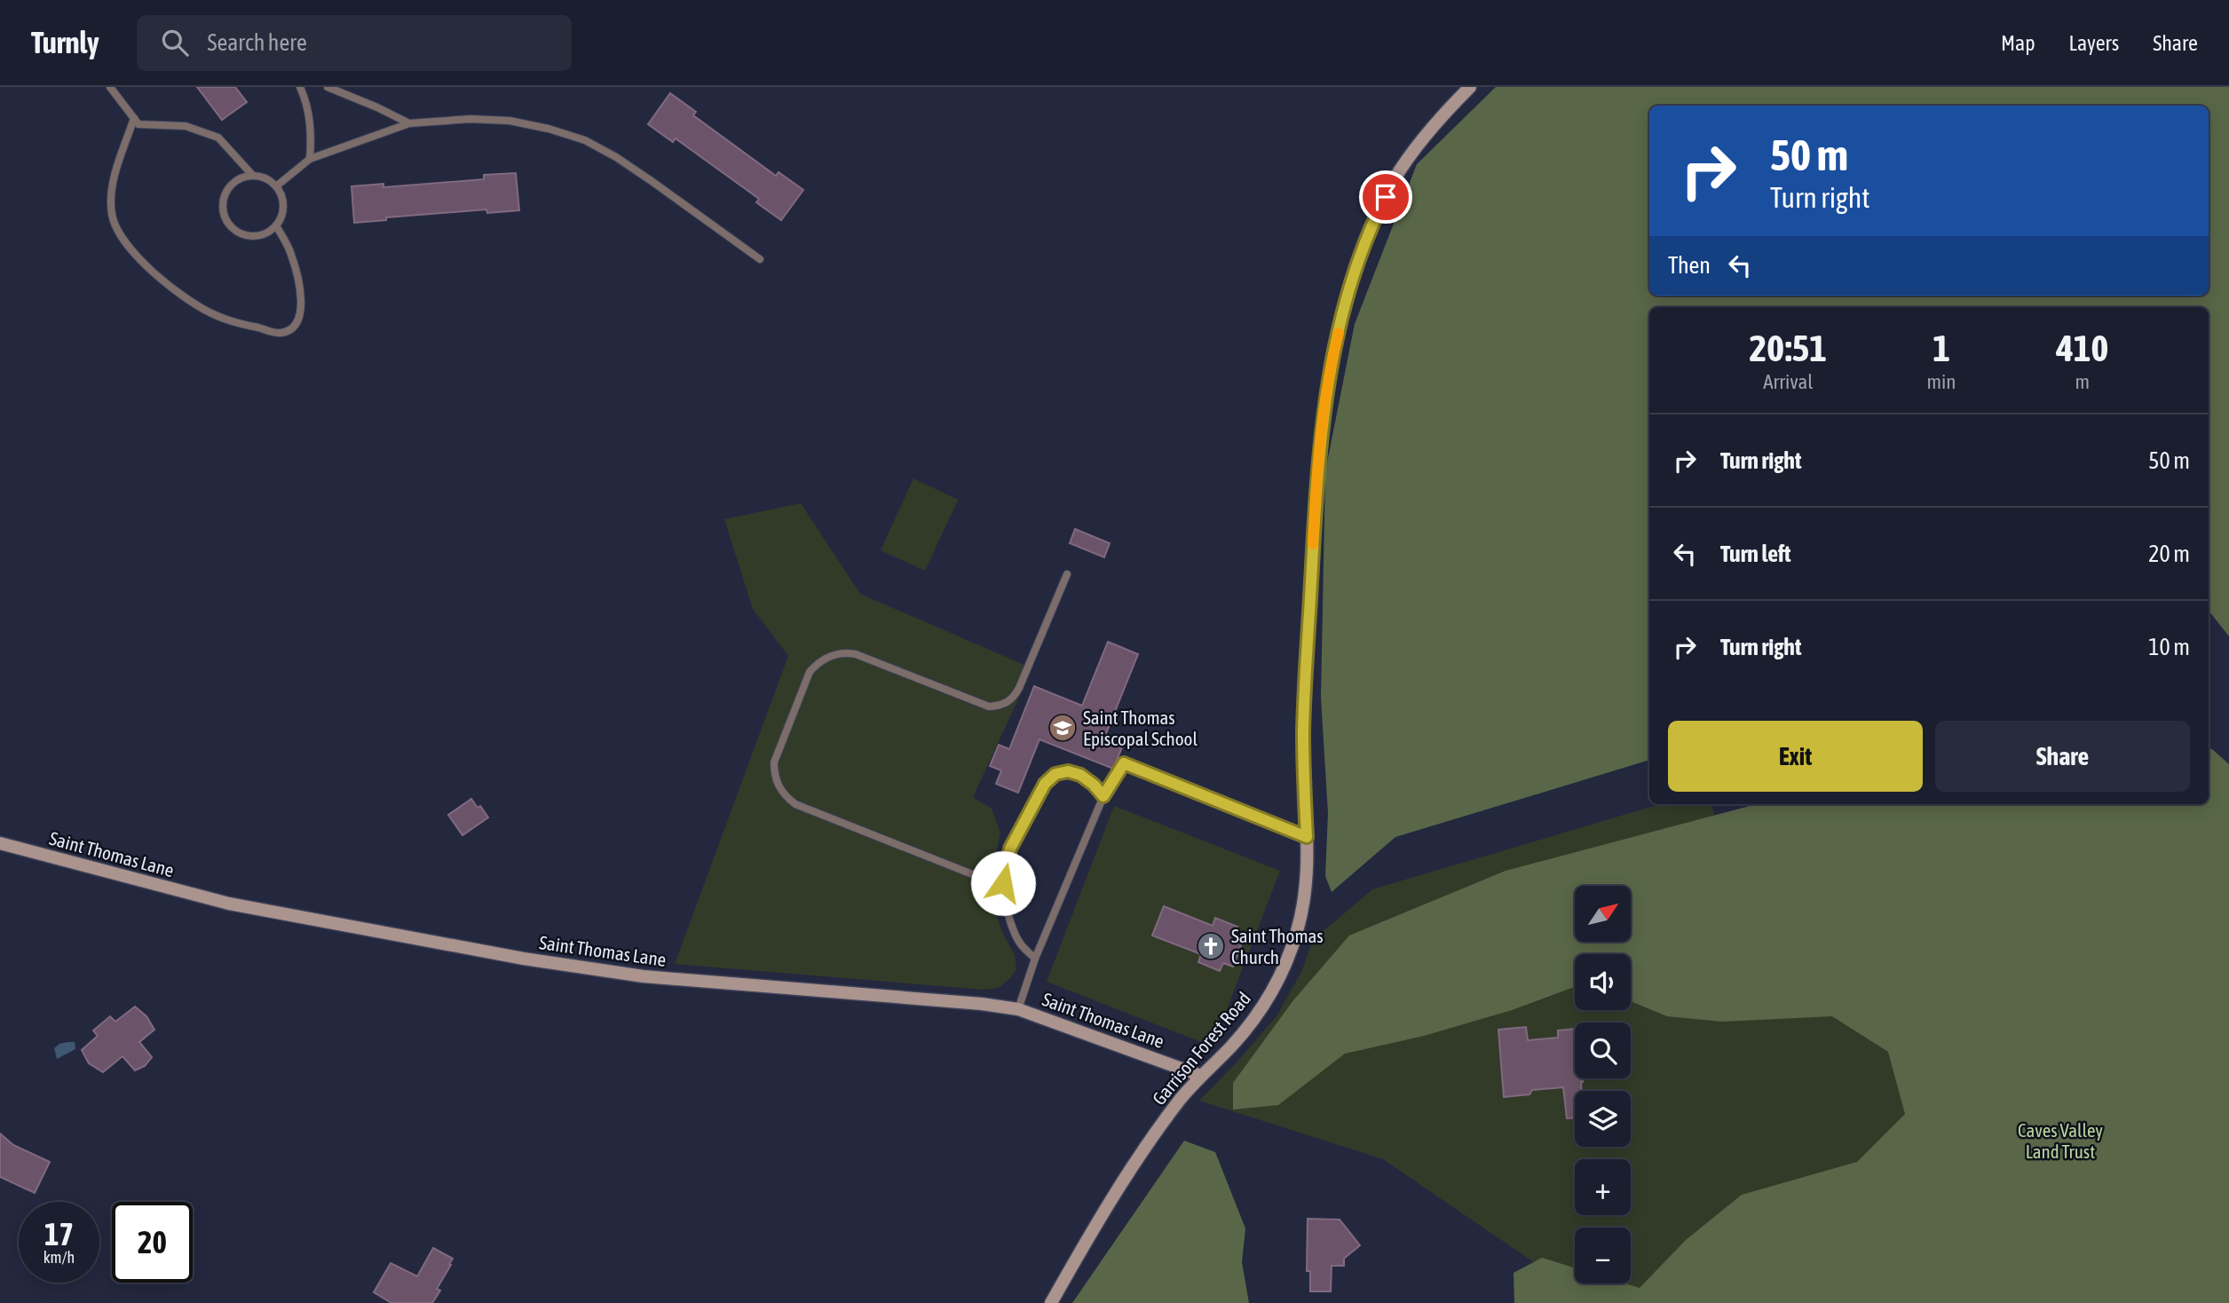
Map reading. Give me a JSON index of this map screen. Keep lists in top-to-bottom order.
{
  "streets": {
    "main road": ["Saint Thomas Lane", "Garrison Forest Road"]
  },
  "crossings": [
    ["Saint Thomas Lane", "Garrison Forest Road"]
  ],
  "parks": ["Caves Valley Land Trust"],
  "places": {
    "school or university": ["Saint Thomas Episcopal School"],
    "church": ["Saint Thomas Church"]
  },
  "north": "top right",
  "page": {
    "header": "Turnly",
    "search": "Search here",
    "nav": ["Map", "Layers", "Share"],
    "turn": ["50 m", "Turn right"],
    "then": "Then",
    "eta": [
      "20:51",
      "Arrival",
      "1",
      "min",
      "410",
      "m"
    ],
    "list": [
      {
        "name": "Turn right",
        "value": "50 m"
      },
      {
        "name": "Turn left",
        "value": "20 m"
      },
      {
        "name": "Turn right",
        "value": "10 m"
      }
    ],
    "buttons": ["Exit", "Share"],
    "map_buttons": ["+", "−"],
    "speed": "17 km/h",
    "limit": "20"
  }
}
